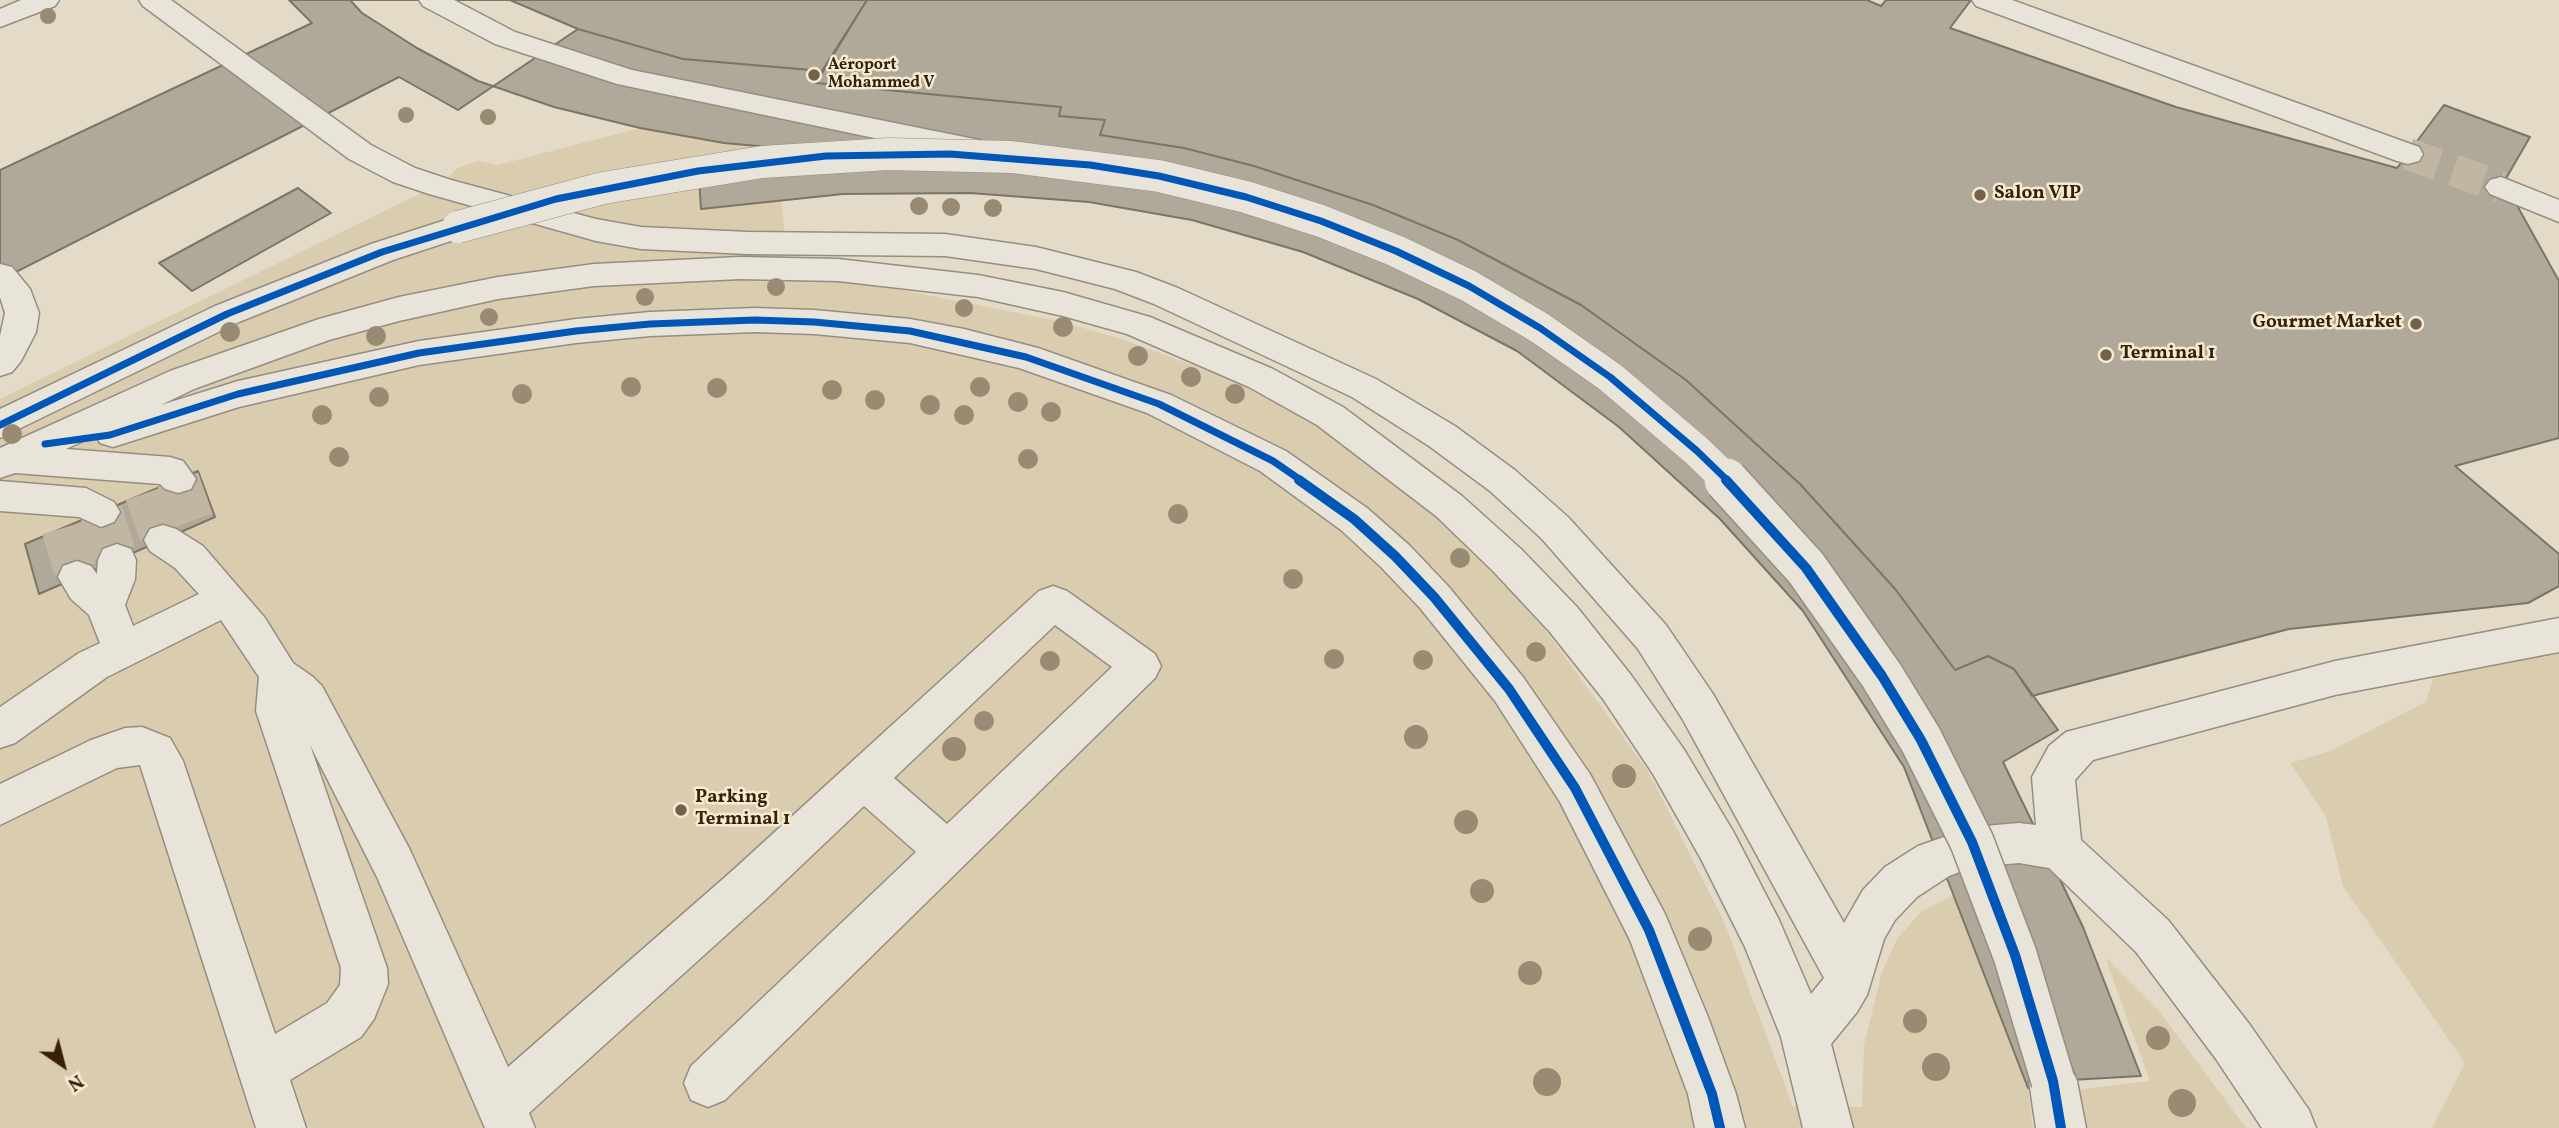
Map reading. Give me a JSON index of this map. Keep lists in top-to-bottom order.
{
  "places": [
    "Aéroport Mohammed V",
    "Salon VIP",
    "Gourmet Market",
    "Terminal 1",
    "Parking Terminal 1"
  ],
  "north": "bottom right"
}
